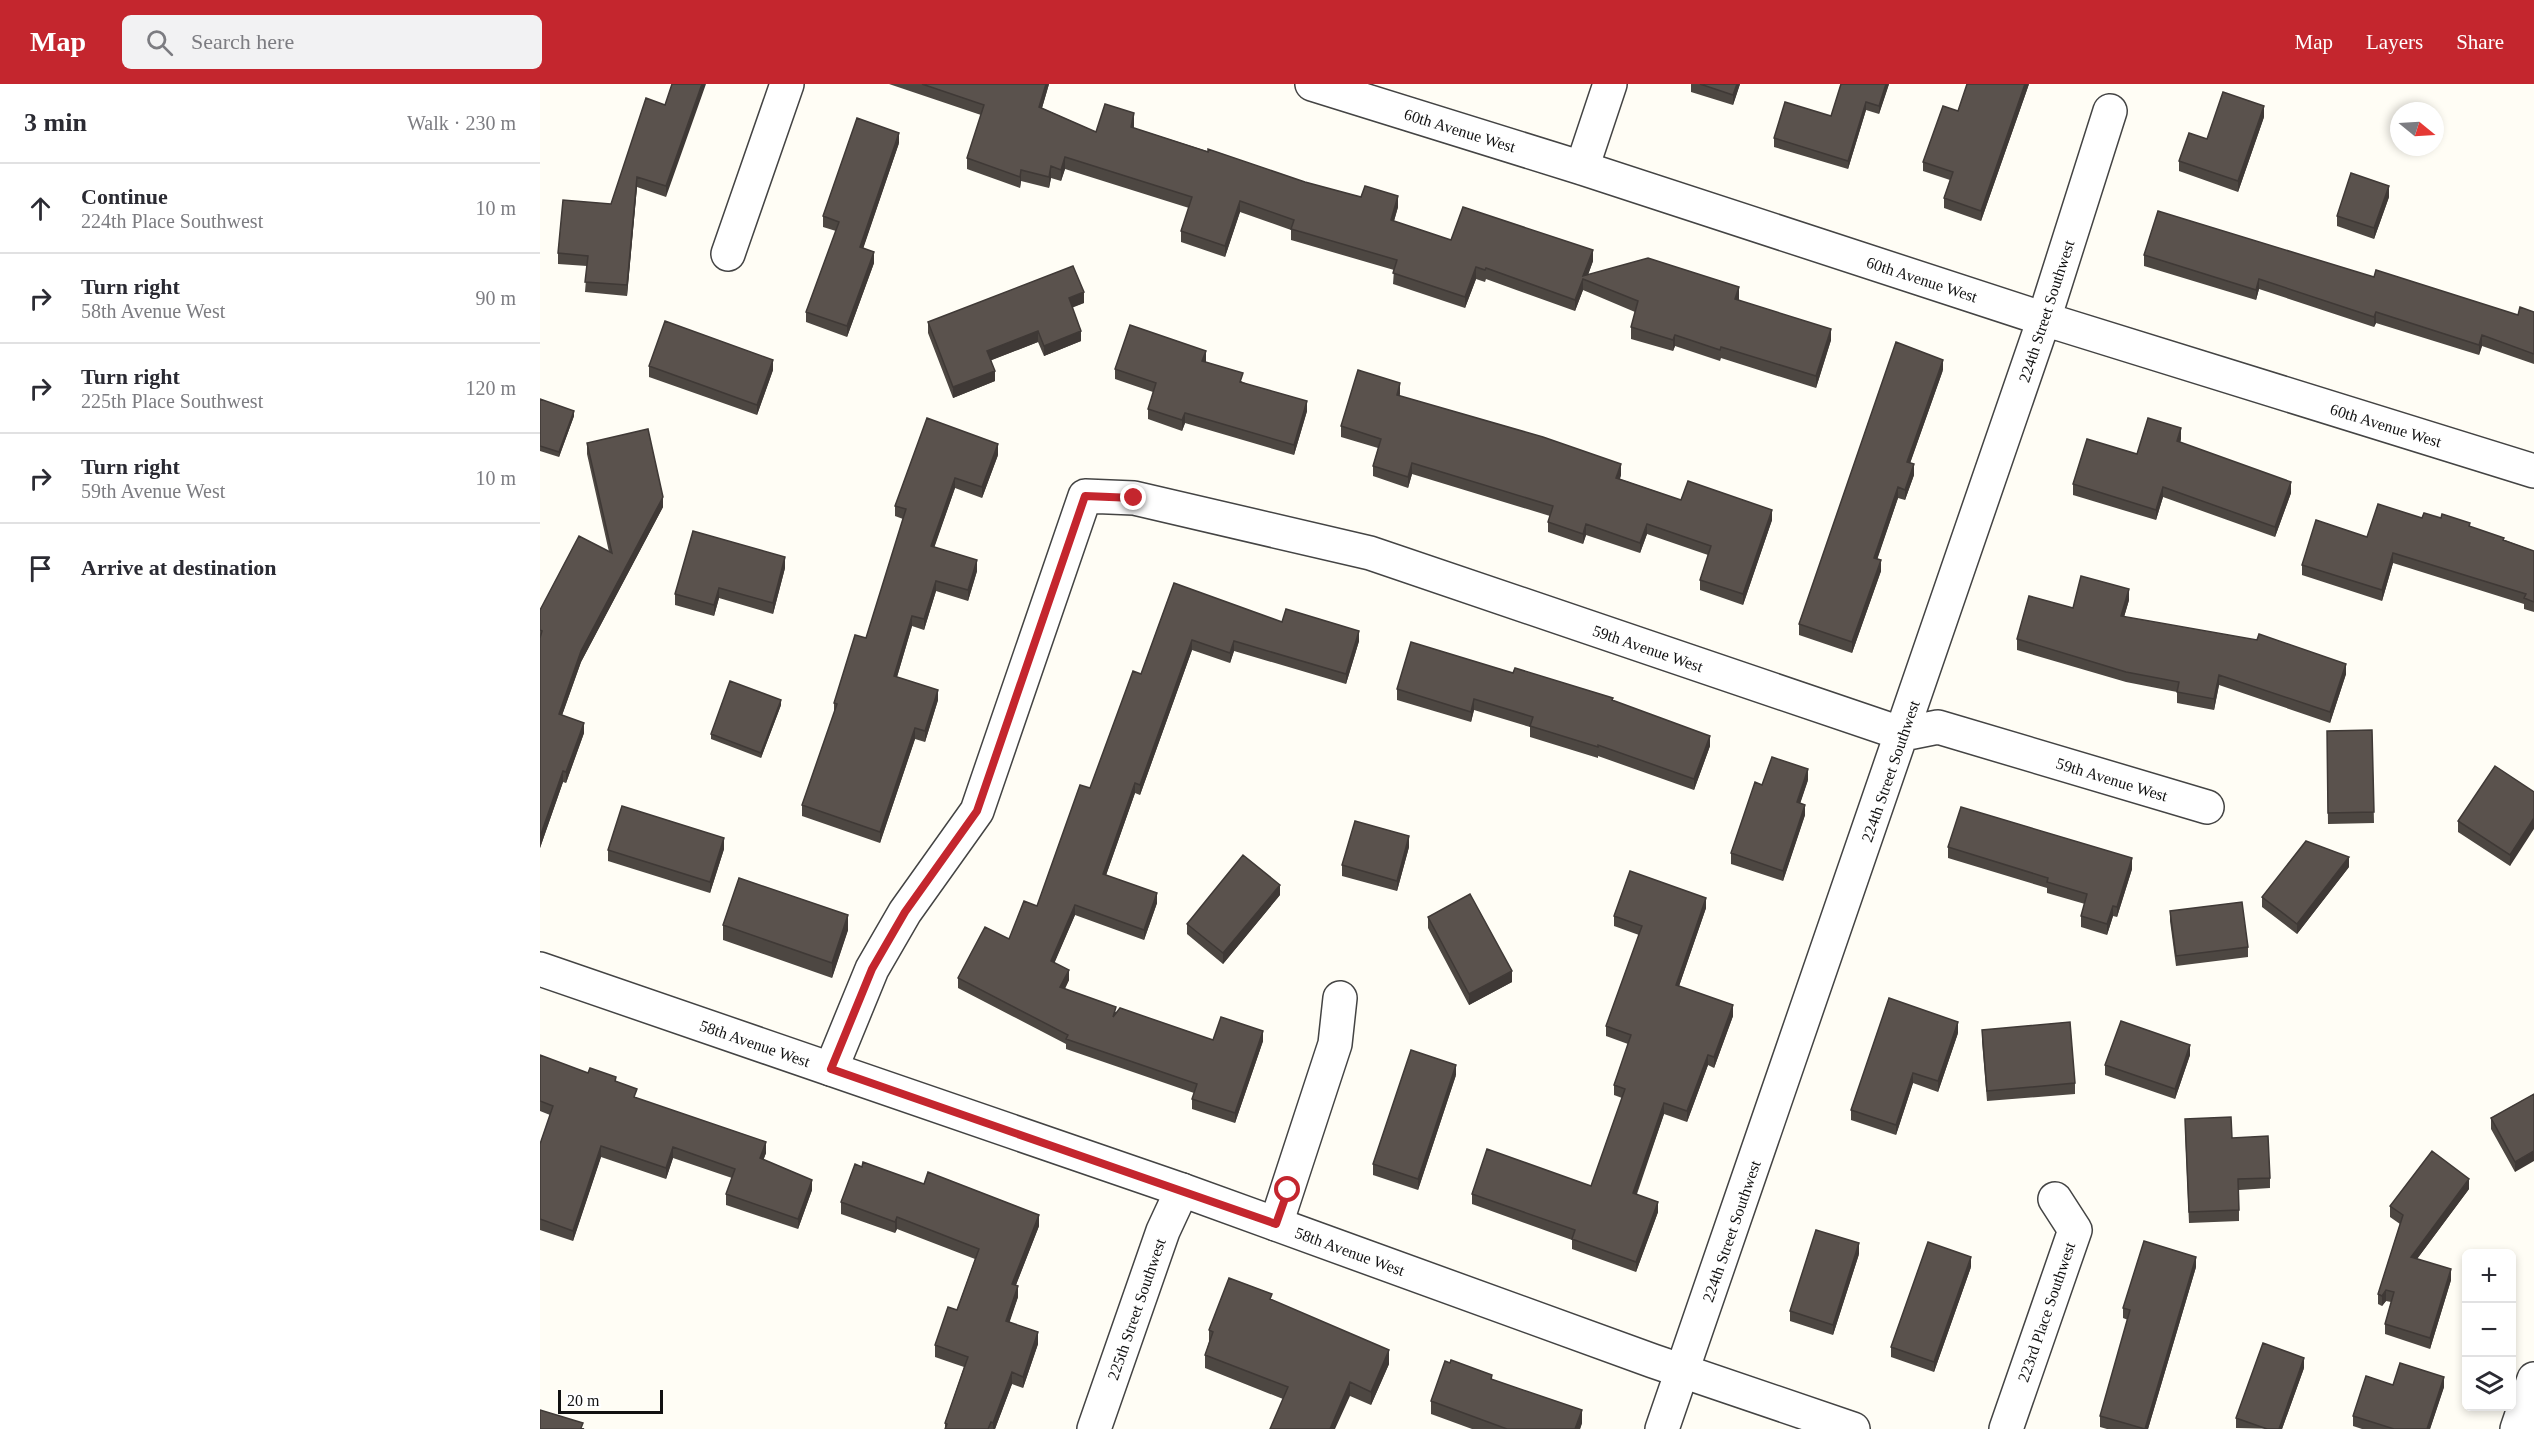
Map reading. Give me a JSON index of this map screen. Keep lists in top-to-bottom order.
{
  "streets": {
    "street": [
      "60th Avenue West",
      "224th Street Southwest",
      "59th Avenue West",
      "58th Avenue West",
      "225th Street Southwest",
      "223rd Place Southwest"
    ]
  },
  "crossings": [
    ["60th Avenue West", "224th Street Southwest"],
    ["224th Street Southwest", "59th Avenue West"],
    ["224th Street Southwest", "58th Avenue West"],
    ["59th Avenue West", "58th Avenue West"],
    ["58th Avenue West", "225th Street Southwest"]
  ],
  "scale_bar": "20 m",
  "north": "right",
  "page": {
    "header": "Map",
    "search": "Search here",
    "nav": ["Map", "Layers", "Share"],
    "heading": ["3 min", "Walk · 230 m"],
    "list": [
      ["Continue", "224th Place Southwest", "10 m"],
      ["Turn right", "58th Avenue West", "90 m"],
      ["Turn right", "225th Place Southwest", "120 m"],
      ["Turn right", "59th Avenue West", "10 m"],
      "Arrive at destination"
    ],
    "map_buttons": ["+", "−"],
    "scale": "20 m"
  }
}
